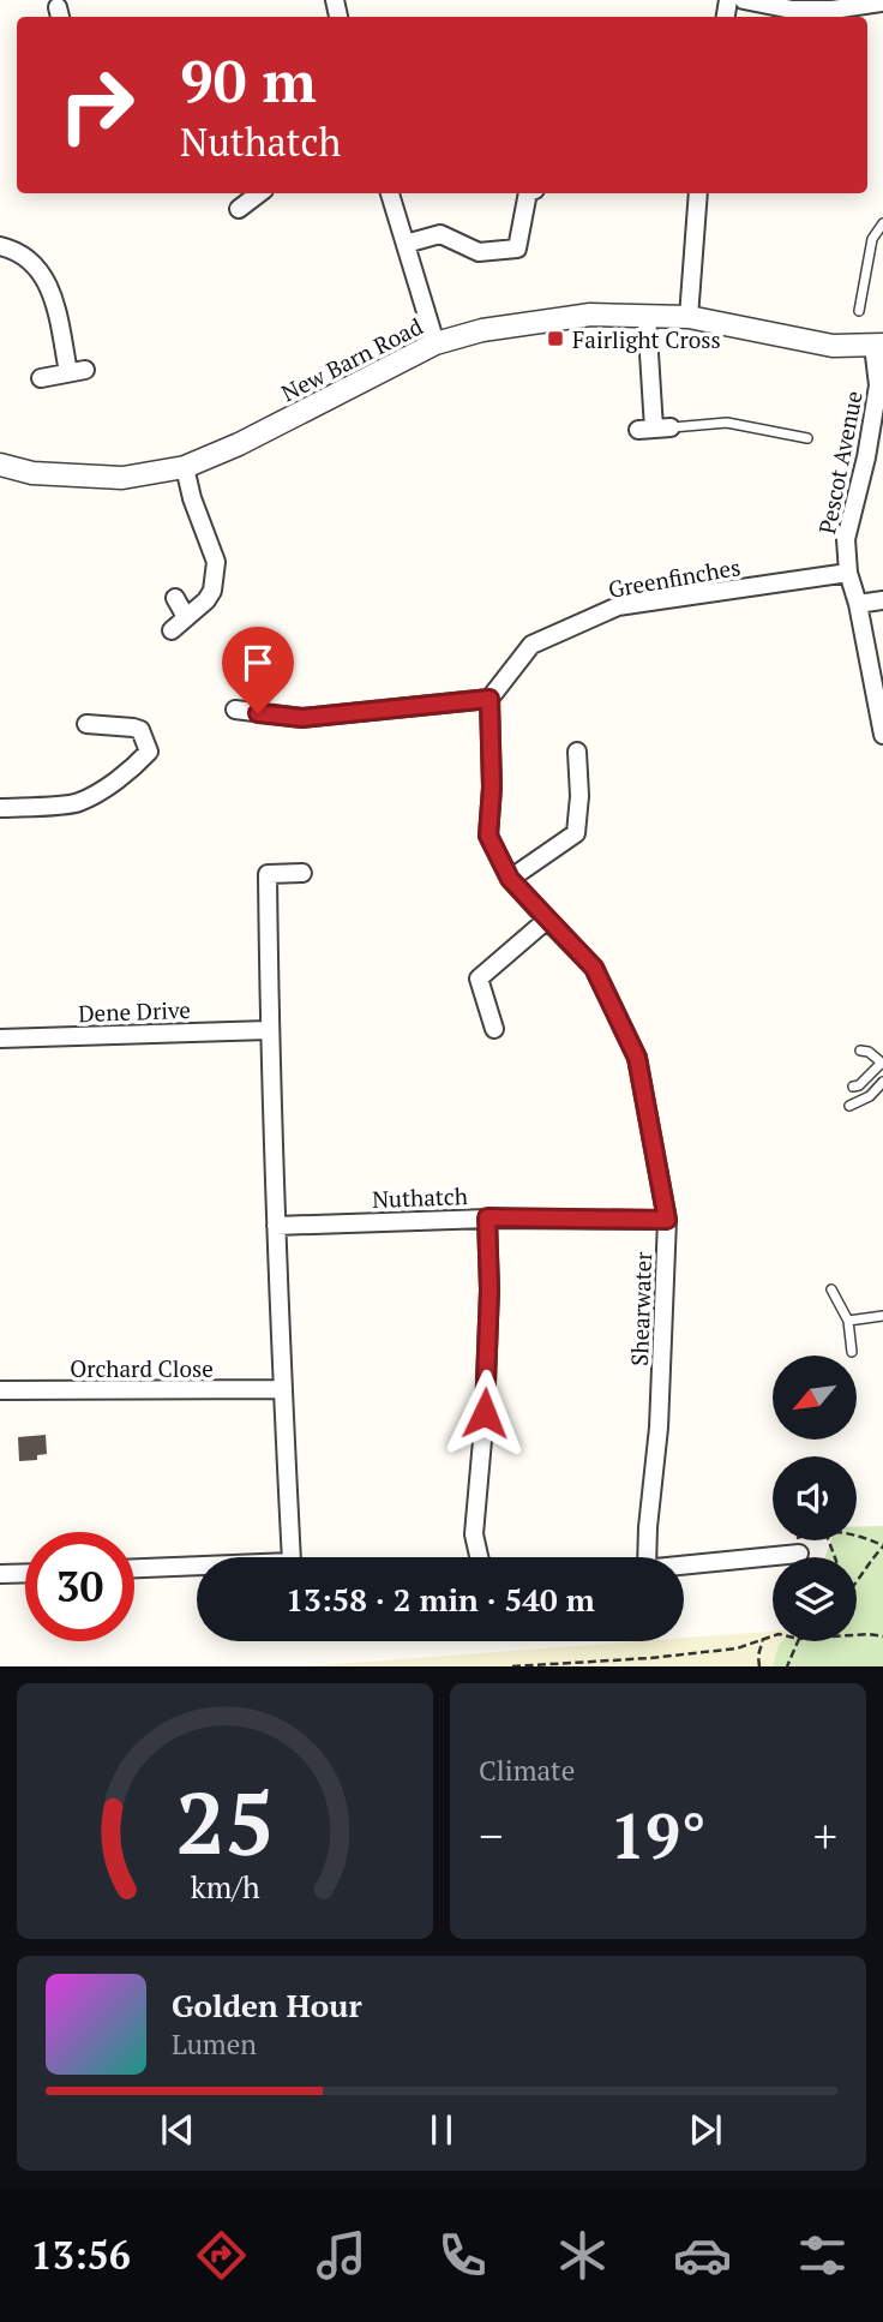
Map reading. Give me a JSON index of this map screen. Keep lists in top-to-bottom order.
{
  "streets": {
    "street": [
      "New Barn Road",
      "Pescot Avenue",
      "Greenfinches",
      "Dene Drive",
      "Nuthatch",
      "Shearwater",
      "Orchard Close"
    ]
  },
  "crossings": [
    ["New Barn Road", "Pescot Avenue"],
    ["Pescot Avenue", "Greenfinches"],
    ["Greenfinches", "Shearwater"],
    ["Nuthatch", "Shearwater"]
  ],
  "places": {
    "transit": ["Fairlight Cross"]
  },
  "north": "bottom left",
  "page": {
    "turn": ["90 m", "Nuthatch"],
    "limit": "30",
    "trip": "13:58 · 2 min · 540 m",
    "tile": "Climate",
    "heat": ["−", "19°", "+"],
    "song": ["Golden Hour", "Lumen"],
    "tabs": "13:56",
    "gauge": ["25", "km/h"]
  }
}
